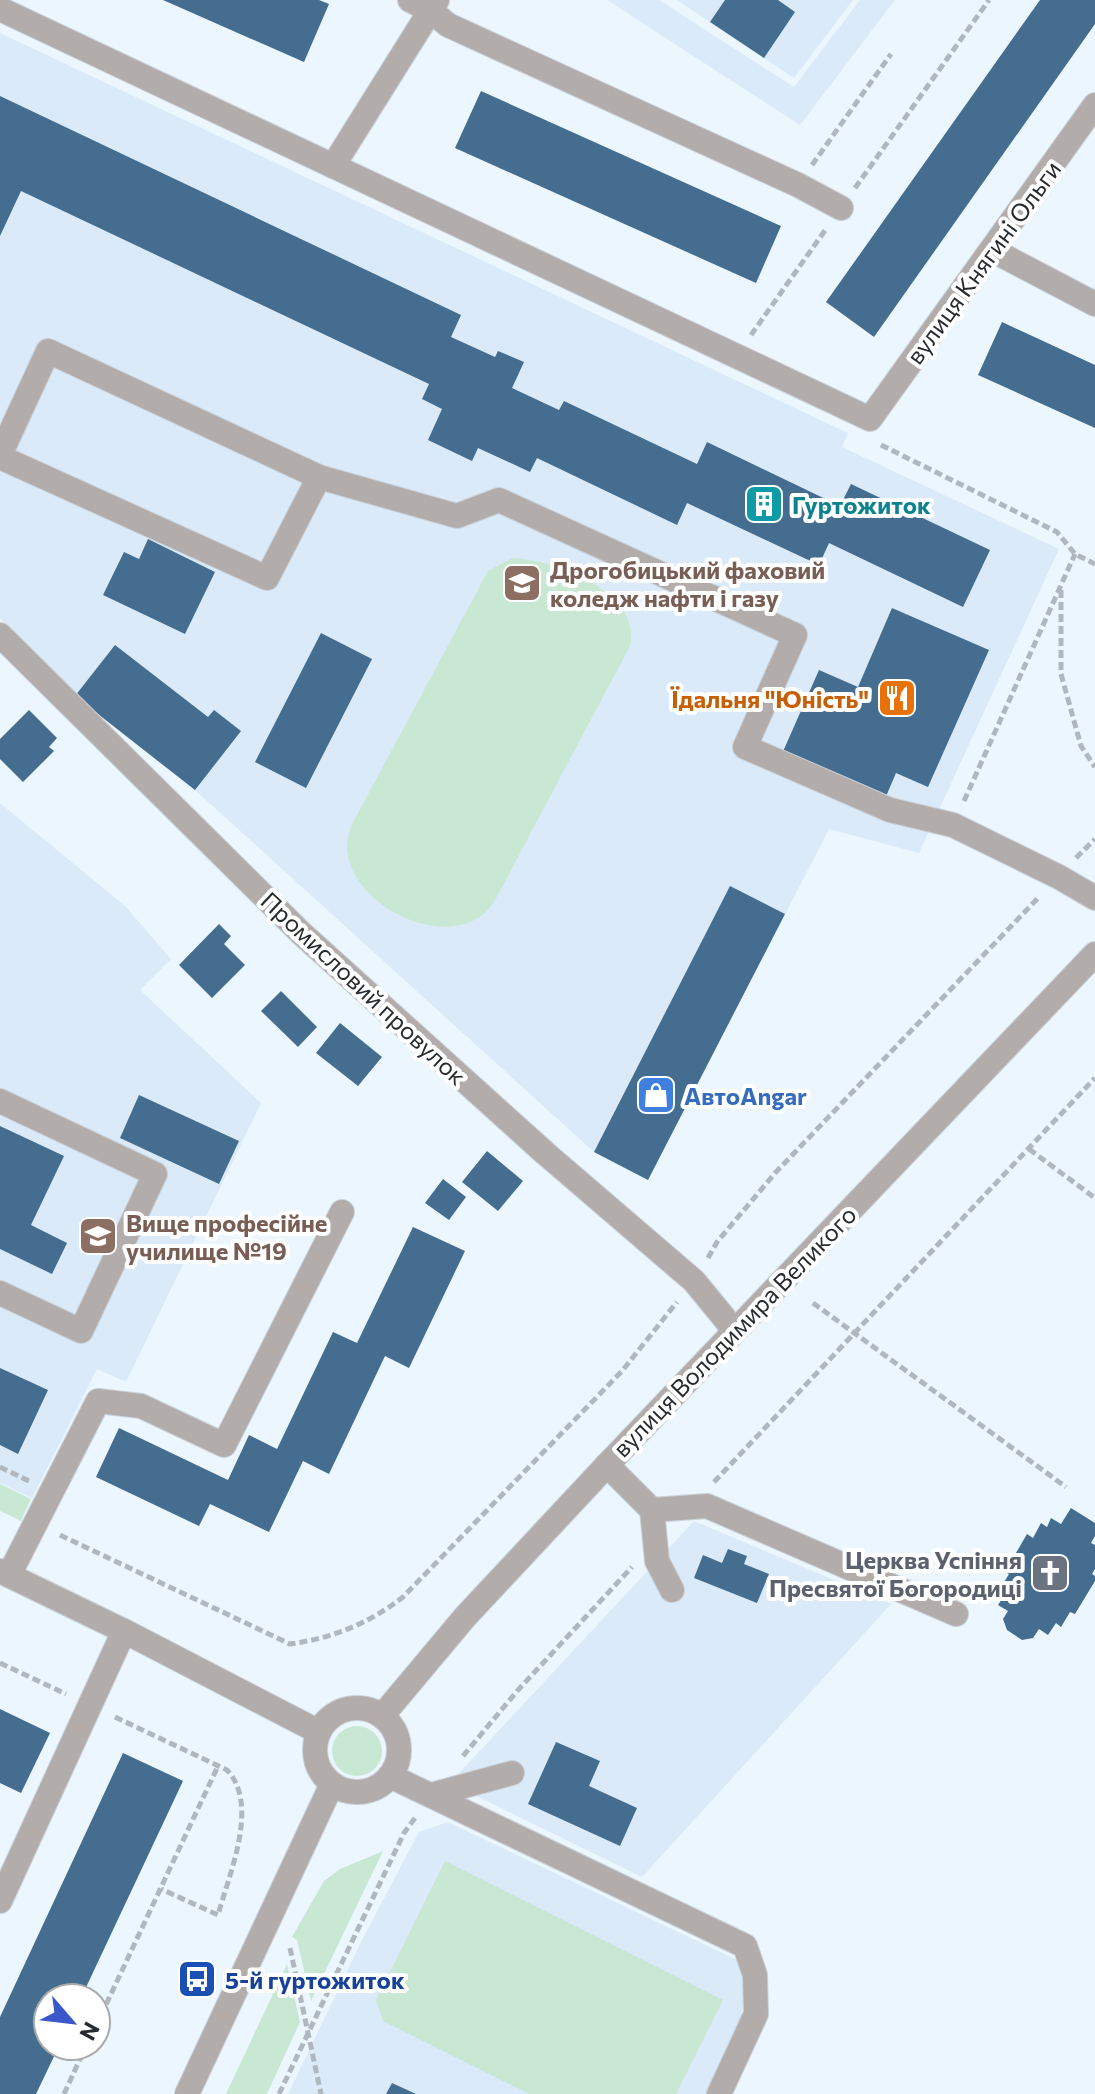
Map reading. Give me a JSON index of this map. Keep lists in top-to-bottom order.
{
  "streets": {
    "street": ["вулиця Княгині Ольги", "Промисловий провулок", "вулиця Володимира Великого"]
  },
  "crossings": [
    ["Промисловий провулок", "вулиця Володимира Великого"]
  ],
  "places": {
    "building": ["Гуртожиток"],
    "school or university": ["Дрогобицький фаховий коледж нафти і газу", "Вище професійне училище №19"],
    "restaurant": ["Їдальня \"Юність\""],
    "shop": ["АвтоAngar"],
    "church": ["Церква Успіння Пресвятої Богородиці"],
    "bus stop": ["5-й гуртожиток"]
  },
  "north": "bottom right"
}
